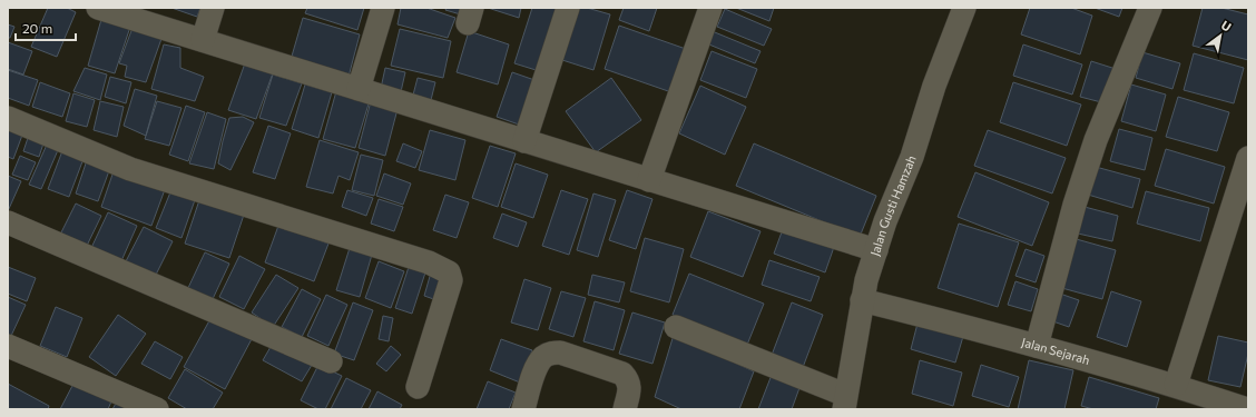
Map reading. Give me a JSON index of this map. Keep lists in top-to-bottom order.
{
  "streets": {
    "street": ["Jalan Gusti Hamzah", "Jalan Sejarah"]
  },
  "crossings": [
    ["Jalan Gusti Hamzah", "Jalan Sejarah"]
  ],
  "scale_bar": "20 m",
  "north": "top right"
}
